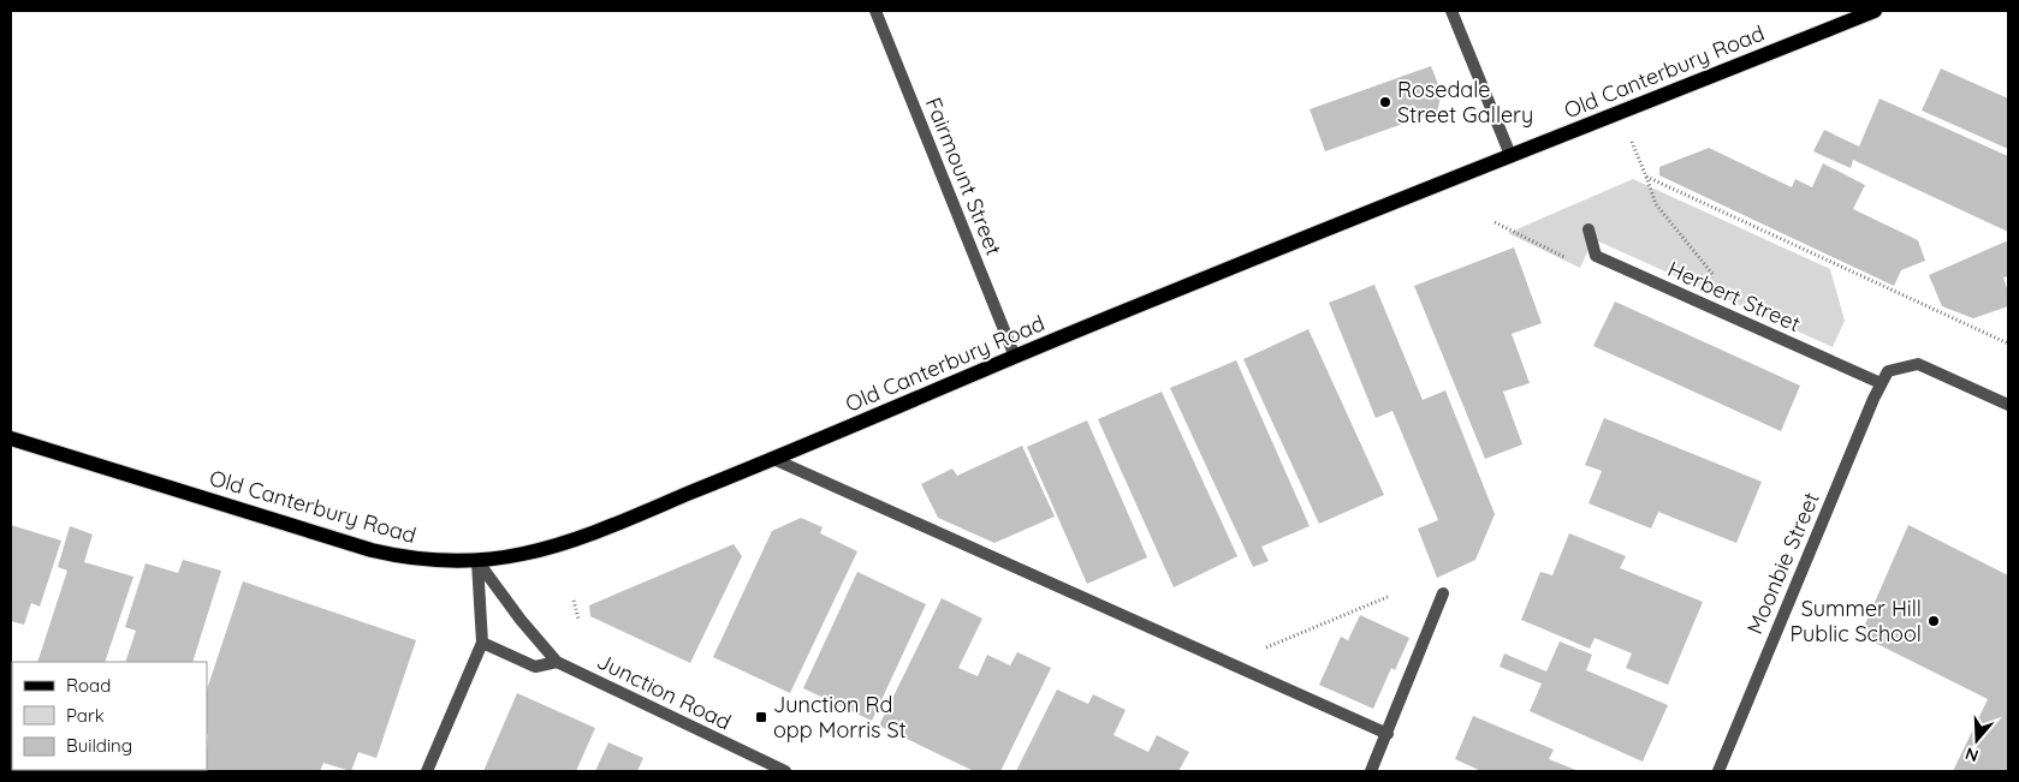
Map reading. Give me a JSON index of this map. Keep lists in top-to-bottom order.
{
  "streets": {
    "main road": ["Old Canterbury Road"],
    "street": [
      "Fairmount Street",
      "Herbert Street",
      "Moonbie Street",
      "Junction Road"
    ]
  },
  "crossings": [
    ["Old Canterbury Road", "Fairmount Street"],
    ["Old Canterbury Road", "Junction Road"],
    ["Herbert Street", "Moonbie Street"]
  ],
  "places": {
    "other": ["Rosedale Street Gallery", "Summer Hill Public School"],
    "transit": ["Junction Rd opp Morris St"]
  },
  "legend": ["Road", "Park", "Building"],
  "north": "bottom"
}
